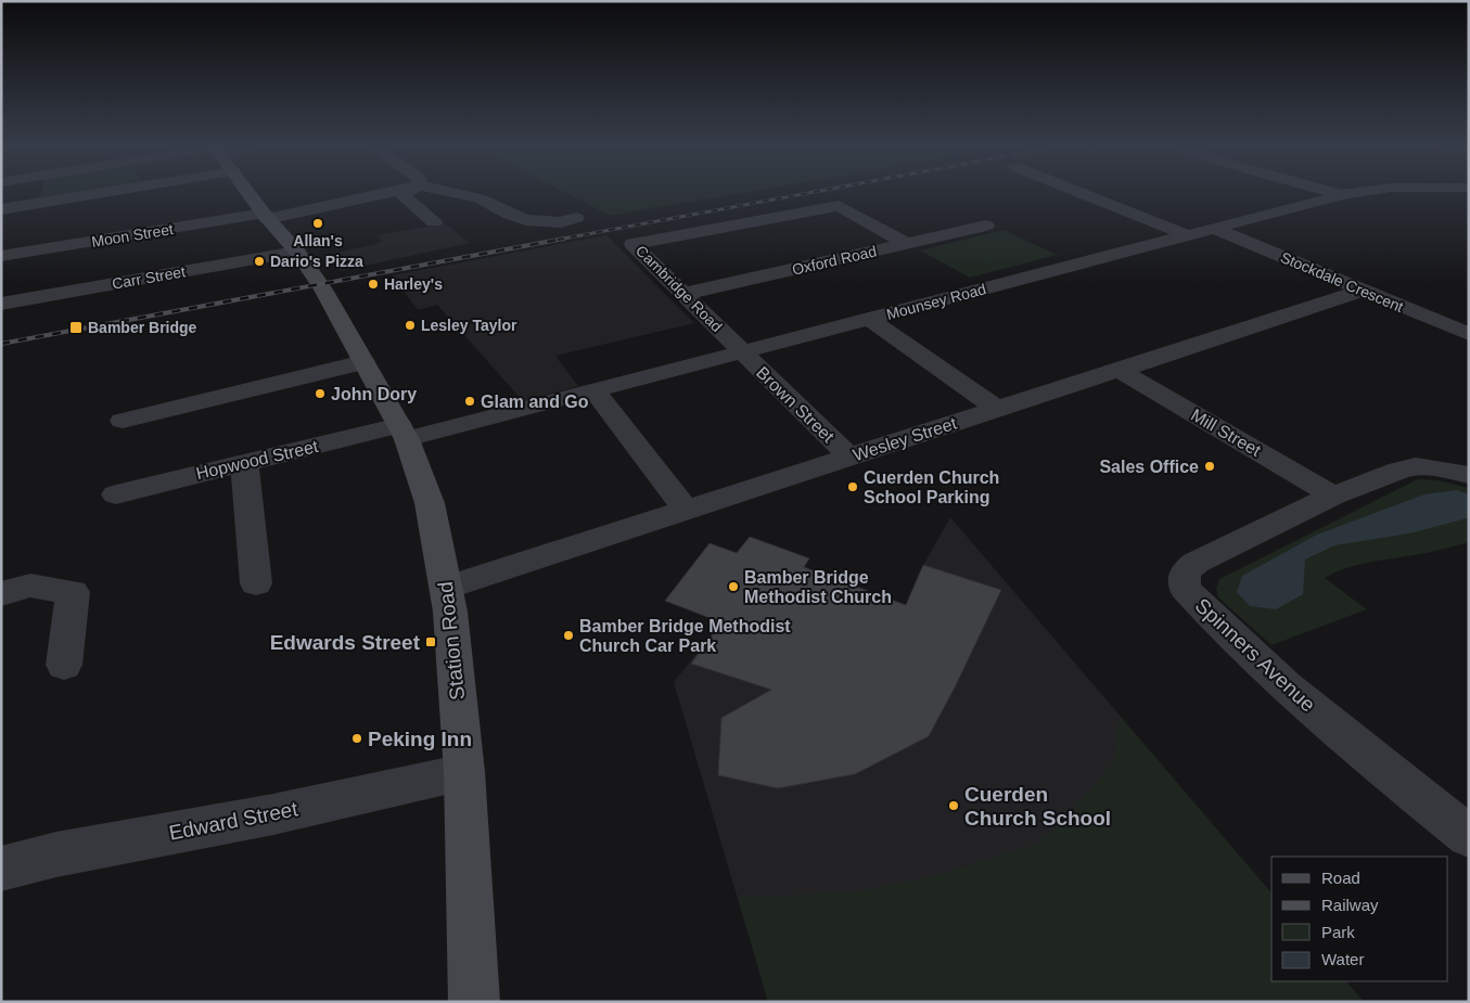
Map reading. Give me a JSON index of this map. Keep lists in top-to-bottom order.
{
  "streets": {
    "main road": ["Station Road"],
    "street": [
      "Moon Street",
      "Oxford Road",
      "Carr Street",
      "Stockdale Crescent",
      "Cambridge Road",
      "Mounsey Road",
      "Brown Street",
      "Mill Street",
      "Wesley Street",
      "Hopwood Street",
      "Spinners Avenue",
      "Edward Street"
    ]
  },
  "crossings": [
    ["Moon Street", "Station Road"],
    ["Oxford Road", "Cambridge Road"],
    ["Carr Street", "Station Road"],
    ["Stockdale Crescent", "Mounsey Road"],
    ["Stockdale Crescent", "Wesley Street"],
    ["Cambridge Road", "Mounsey Road"],
    ["Cambridge Road", "Brown Street"],
    ["Mounsey Road", "Brown Street"],
    ["Mounsey Road", "Hopwood Street"],
    ["Mounsey Road", "Station Road"],
    ["Brown Street", "Wesley Street"],
    ["Mill Street", "Wesley Street"],
    ["Mill Street", "Spinners Avenue"],
    ["Wesley Street", "Station Road"],
    ["Hopwood Street", "Station Road"],
    ["Station Road", "Edward Street"]
  ],
  "places": {
    "other": [
      "Allan's",
      "Dario's Pizza",
      "Harley's",
      "Lesley Taylor",
      "John Dory",
      "Glam and Go",
      "Sales Office",
      "Cuerden Church School Parking",
      "Bamber Bridge Methodist Church",
      "Bamber Bridge Methodist Church Car Park",
      "Peking Inn",
      "Cuerden Church School"
    ],
    "transit": ["Bamber Bridge", "Edwards Street"]
  },
  "legend": [
    "Road",
    "Railway",
    "Park",
    "Water"
  ]
}
